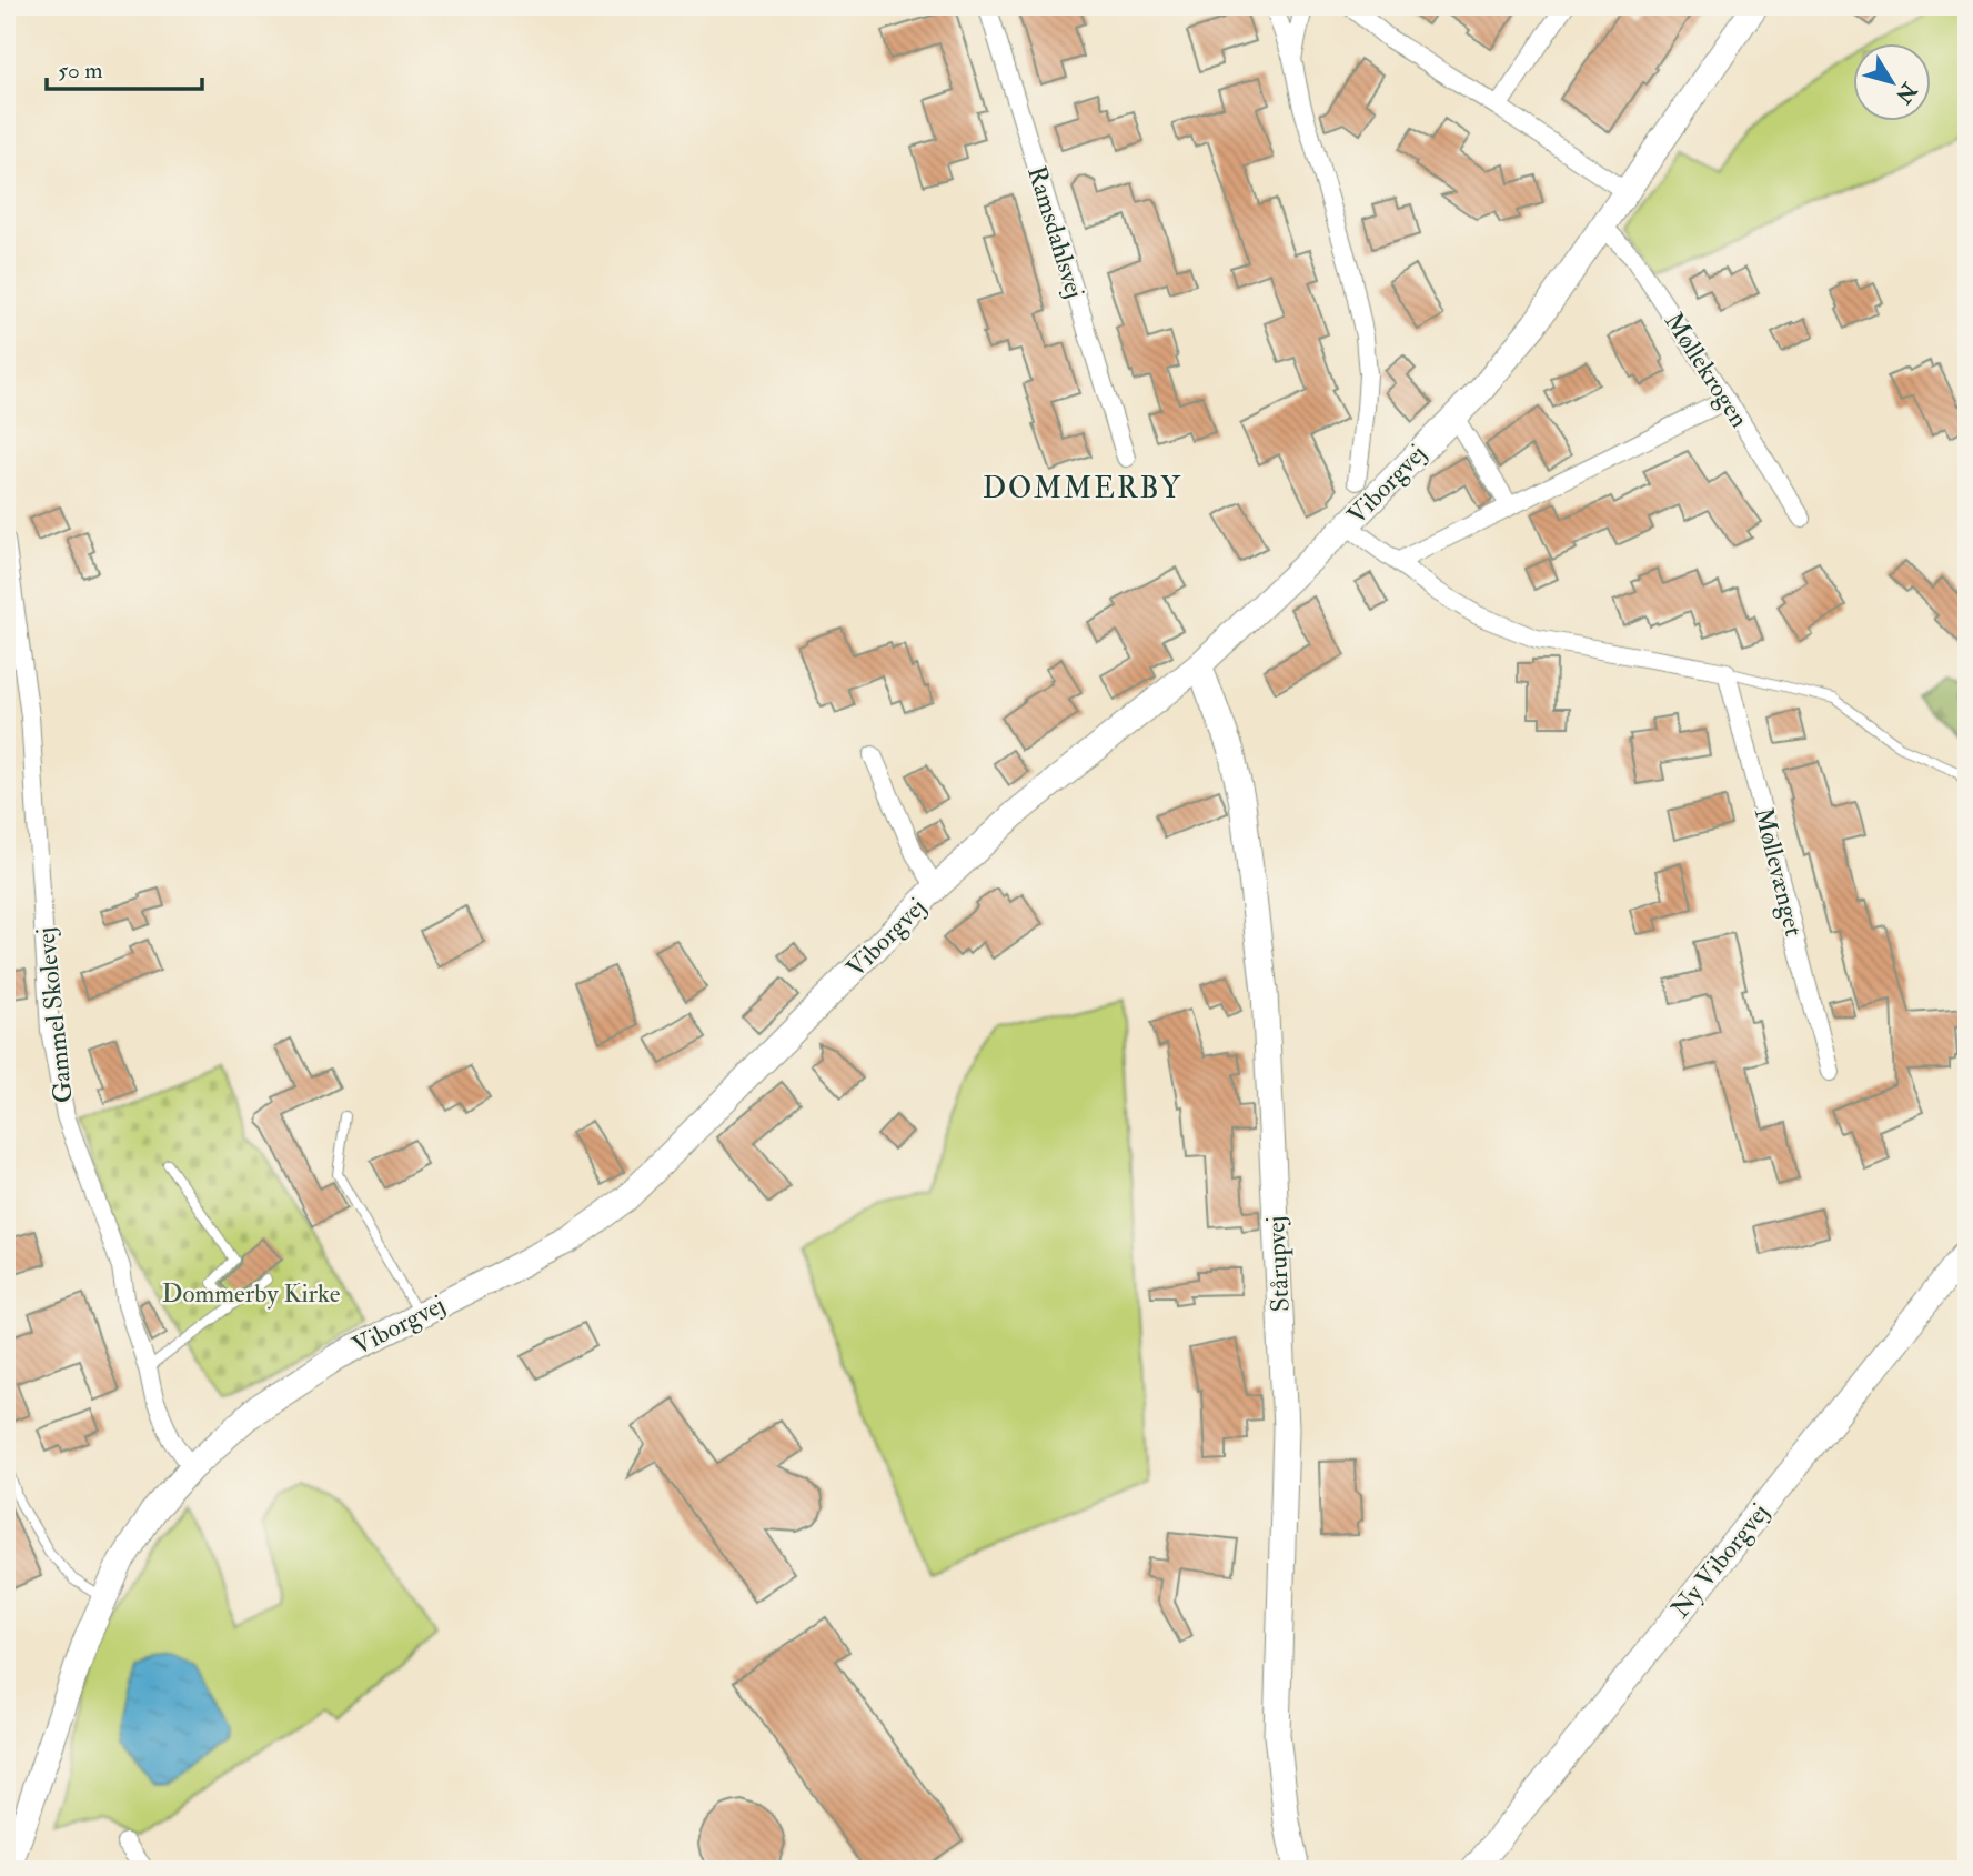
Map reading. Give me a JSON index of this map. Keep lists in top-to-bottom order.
{
  "streets": {
    "street": [
      "Ramsdahlsvej",
      "Møllekrogen",
      "Viborgvej",
      "Møllevænget",
      "Gammel Skolevej",
      "Stårupvej",
      "Ny Viborgvej"
    ]
  },
  "crossings": [
    ["Møllekrogen", "Viborgvej"],
    ["Viborgvej", "Gammel Skolevej"],
    ["Viborgvej", "Stårupvej"]
  ],
  "districts": ["DOMMERBY"],
  "parks": ["Dommerby Kirke"],
  "scale_bar": "50 m",
  "north": "bottom right"
}
